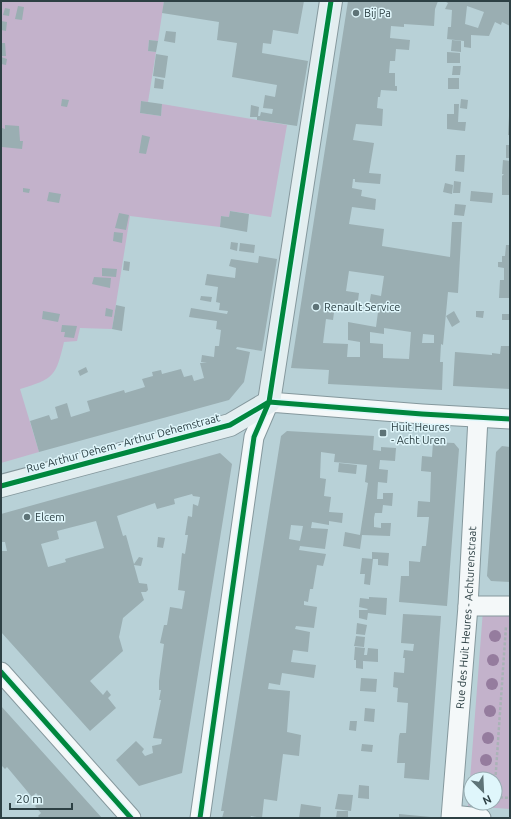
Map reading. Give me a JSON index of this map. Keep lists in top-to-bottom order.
{
  "streets": {
    "street": ["Rue Arthur Dehem - Arthur Dehemstraat", "Rue des Huit Heures - Achturenstraat"]
  },
  "places": {
    "other": ["Bij Pa", "Renault Service", "Elcem"],
    "transit": ["Huit Heures - Acht Uren"]
  },
  "scale_bar": "20 m",
  "north": "bottom right"
}
